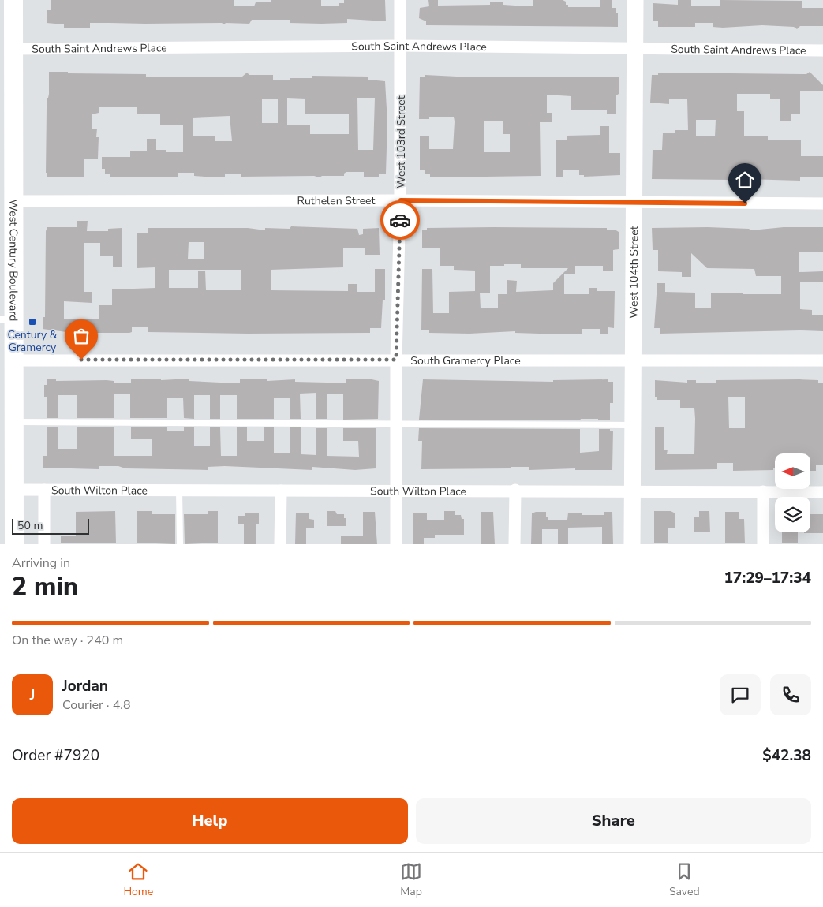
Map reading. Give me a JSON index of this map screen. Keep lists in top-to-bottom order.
{
  "streets": {
    "main road": ["West Century Boulevard"],
    "street": [
      "South Saint Andrews Place",
      "West 103rd Street",
      "Ruthelen Street",
      "West 104th Street",
      "South Gramercy Place",
      "South Wilton Place"
    ]
  },
  "crossings": [
    ["South Saint Andrews Place", "West 103rd Street"],
    ["South Saint Andrews Place", "West Century Boulevard"],
    ["South Saint Andrews Place", "West 104th Street"],
    ["West 103rd Street", "Ruthelen Street"],
    ["West 103rd Street", "South Gramercy Place"],
    ["West 103rd Street", "South Wilton Place"],
    ["Ruthelen Street", "West Century Boulevard"],
    ["Ruthelen Street", "West 104th Street"],
    ["West Century Boulevard", "South Gramercy Place"],
    ["West Century Boulevard", "South Wilton Place"],
    ["West 104th Street", "South Gramercy Place"],
    ["West 104th Street", "South Wilton Place"]
  ],
  "places": {
    "transit": ["Century & Gramercy"]
  },
  "scale_bar": "50 m",
  "north": "left",
  "page": {
    "scale": "50 m",
    "heading": ["2 min", "Arriving in", "17:29–17:34"],
    "panel": [
      "Jordan",
      "Courier · 4.8",
      "Order #7920",
      "$42.38"
    ],
    "bar": "On the way · 240 m",
    "round": "J",
    "buttons": ["Help", "Share"],
    "tabs": ["Home", "Map", "Saved"]
  }
}
